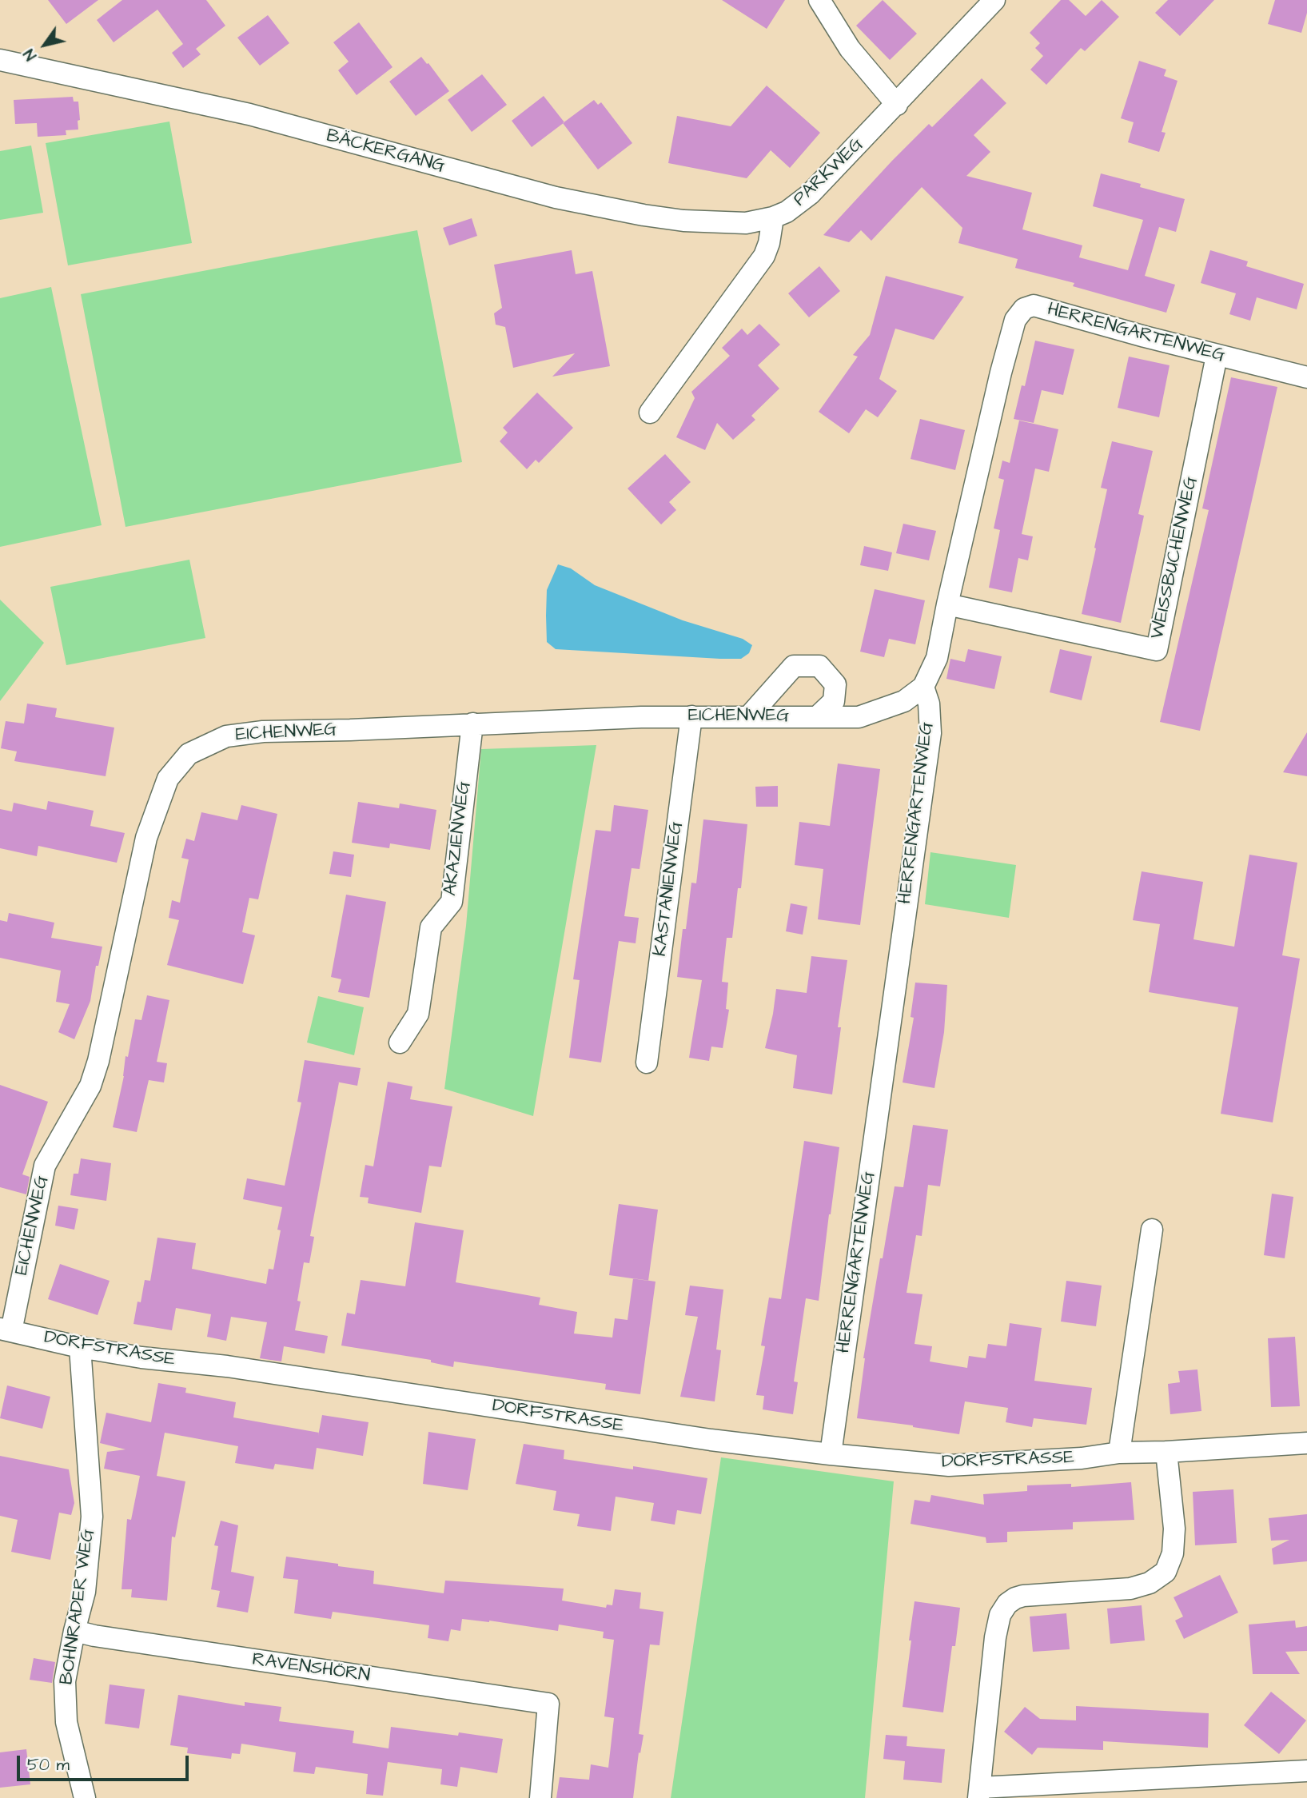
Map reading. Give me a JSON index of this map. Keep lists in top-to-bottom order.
{
  "streets": {
    "street": [
      "BÄCKERGANG",
      "PARKWEG",
      "HERRENGARTENWEG",
      "WEISSBUCHENWEG",
      "EICHENWEG",
      "AKAZIENWEG",
      "KASTANIENWEG",
      "DORFSTRASSE",
      "BOHNRADER WEG",
      "RAVENSHÖRN"
    ]
  },
  "crossings": [
    ["BÄCKERGANG", "PARKWEG"],
    ["HERRENGARTENWEG", "WEISSBUCHENWEG"],
    ["HERRENGARTENWEG", "EICHENWEG"],
    ["HERRENGARTENWEG", "DORFSTRASSE"],
    ["EICHENWEG", "AKAZIENWEG"],
    ["EICHENWEG", "KASTANIENWEG"],
    ["EICHENWEG", "DORFSTRASSE"],
    ["DORFSTRASSE", "BOHNRADER WEG"],
    ["BOHNRADER WEG", "RAVENSHÖRN"]
  ],
  "scale_bar": "50 m",
  "north": "bottom left"
}
